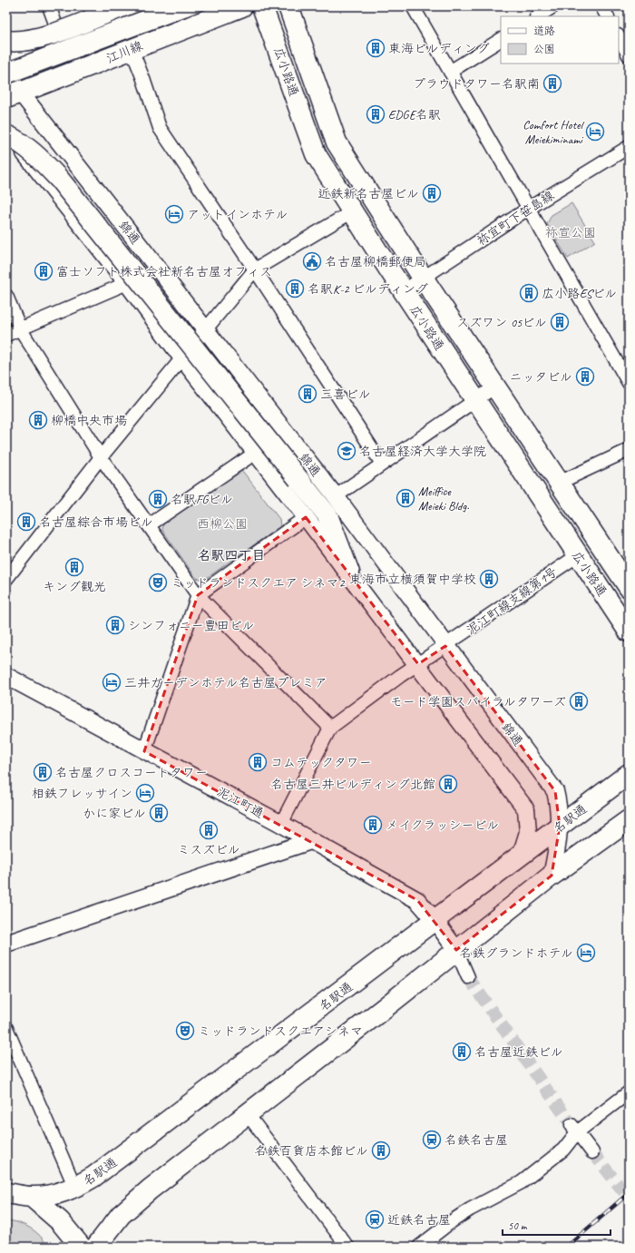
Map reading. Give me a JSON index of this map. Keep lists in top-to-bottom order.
{
  "streets": {
    "main road": ["江川線", "広小路通", "名駅通"],
    "street": [
      "祢宜町下笹島線",
      "錦通",
      "泥江町線支線第1号",
      "泥江町通"
    ]
  },
  "crossings": [
    ["江川線", "錦通"],
    ["広小路通", "祢宜町下笹島線"],
    ["広小路通", "泥江町線支線第1号"],
    ["錦通", "泥江町線支線第1号"],
    ["錦通", "名駅通"],
    ["泥江町通", "名駅通"]
  ],
  "districts": ["名駅四丁目"],
  "parks": ["祢宣公園", "西柳公園"],
  "places": {
    "building": [
      "東海ビルディング",
      "プラウドタワー名駅南",
      "EDGE名駅",
      "近鉄新名古屋ビル",
      "富士ソフト株式会社新名古屋オフィス",
      "名駅K-2 ビルディング",
      "広小路ESビル",
      "スズワン 05ビル",
      "ニッタビル",
      "三喜ビル",
      "柳橋中央市場",
      "Meiffice Meieki Bldg.",
      "名駅FGビル",
      "名古屋綜合市場ビル",
      "キング観光",
      "東海市立横須賀中学校",
      "シンフォニー豊田ビル",
      "モード学園スパイラルタワーズ",
      "コムテックタワー",
      "名古屋クロスコートタワー",
      "名古屋三井ビルディング北館",
      "かに家ビル",
      "メイクラッシービル",
      "ミスズビル",
      "名古屋近鉄ビル",
      "名鉄百貨店本館ビル"
    ],
    "hotel": [
      "Comfort Hotel Meiekiminami",
      "アットインホテル",
      "三井ガーデンホテル名古屋プレミア",
      "相鉄フレッサイン",
      "名鉄グランドホテル"
    ],
    "public building": ["名古屋柳橋郵便局"],
    "school or university": ["名古屋経済大学大学院"],
    "theatre": ["ミッドランドスクエア シネマ2", "ミッドランドスクエアシネマ"],
    "station": ["名鉄名古屋", "近鉄名古屋"]
  },
  "legend": ["道路", "公園"],
  "scale_bar": "50 m"
}
